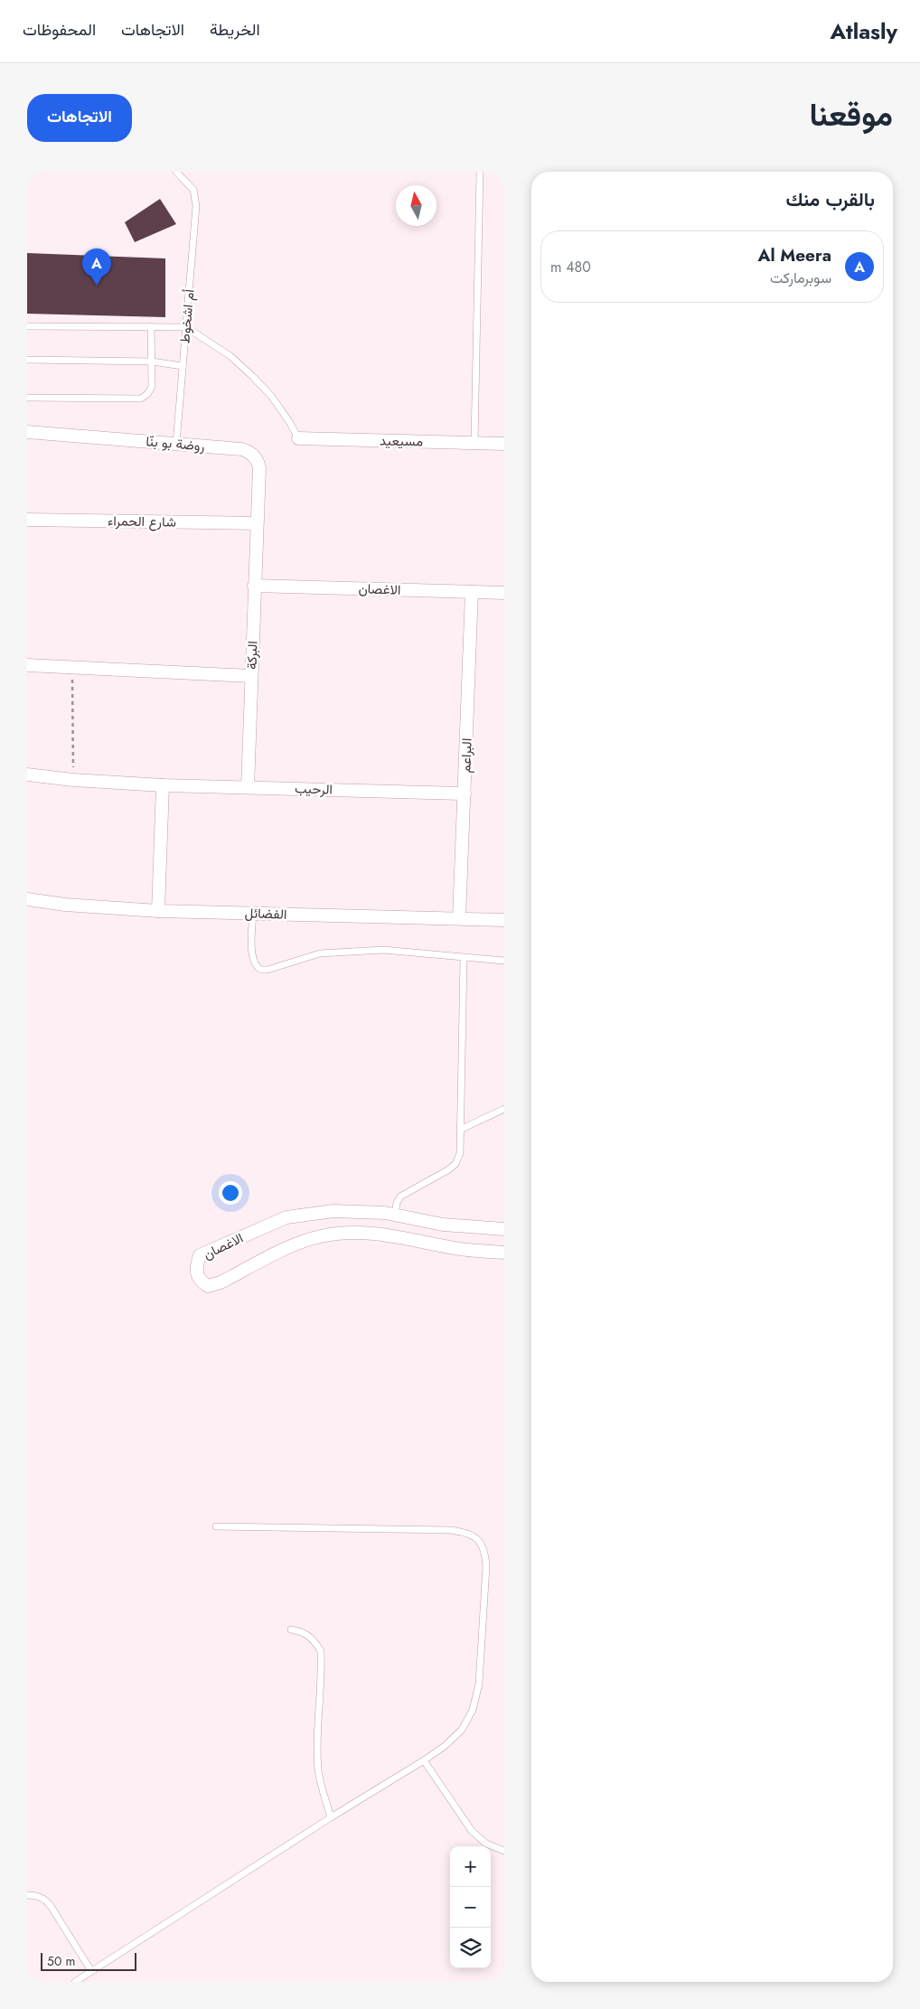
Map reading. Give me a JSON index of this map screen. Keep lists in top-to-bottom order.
{
  "streets": {
    "street": [
      "مسيعيد",
      "روضة بو بنّا",
      "شارع الحمراء",
      "الاغصان",
      "البركة",
      "البراعم",
      "الرحيب",
      "الفضائل"
    ],
    "lane": ["أم اشخوط"]
  },
  "crossings": [
    ["أم اشخوط", "روضة بو بنّا"],
    ["روضة بو بنّا", "شارع الحمراء"],
    ["روضة بو بنّا", "البركة"],
    ["شارع الحمراء", "البركة"],
    ["الاغصان", "البركة"],
    ["الاغصان", "البراعم"],
    ["البركة", "الرحيب"],
    ["البراعم", "الرحيب"],
    ["البراعم", "الفضائل"]
  ],
  "scale_bar": "50 m",
  "north": "top",
  "page": {
    "header": "Atlasly",
    "nav": ["الخريطة", "الاتجاهات", "المحفوظات"],
    "title": "موقعنا",
    "buttons": "الاتجاهات",
    "heading": "بالقرب منك",
    "list": [
      {
        "mark": "A",
        "name": "Al Meera",
        "note": "سوبرماركت",
        "value": "480 m"
      }
    ],
    "pins": "A",
    "map_buttons": ["+", "−"],
    "scale": "50 m"
  }
}
